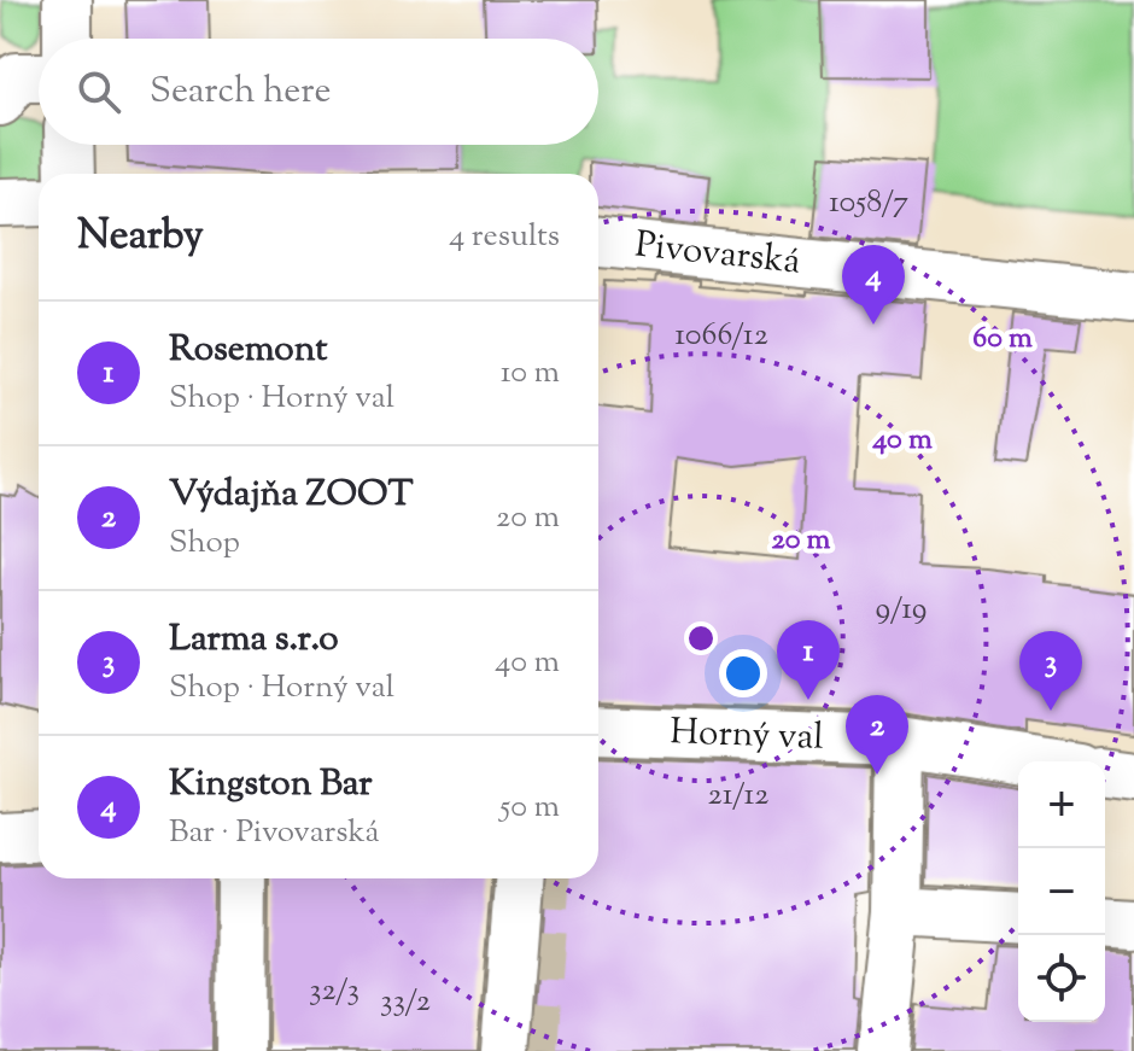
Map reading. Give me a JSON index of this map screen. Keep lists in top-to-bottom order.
{
  "streets": {
    "street": ["Pivovarská", "Horný val"]
  },
  "house_numbers": [
    "1058/7",
    "1066/12",
    "9/19",
    "21/12",
    "32/3",
    "33/2"
  ],
  "page": {
    "search": "Search here",
    "heading": ["Nearby", "4 results"],
    "pins": [
      "4",
      "1",
      "3",
      "2"
    ],
    "list": [
      {
        "mark": "1",
        "name": "Rosemont",
        "note": "Shop · Horný val",
        "value": "10 m"
      },
      {
        "mark": "2",
        "name": "Výdajňa ZOOT",
        "note": "Shop",
        "value": "20 m"
      },
      {
        "mark": "3",
        "name": "Larma s.r.o",
        "note": "Shop · Horný val",
        "value": "40 m"
      },
      {
        "mark": "4",
        "name": "Kingston Bar",
        "note": "Bar · Pivovarská",
        "value": "50 m"
      }
    ],
    "map_buttons": ["+", "−"]
  },
  "rings": ["60 m", "40 m", "20 m"]
}
